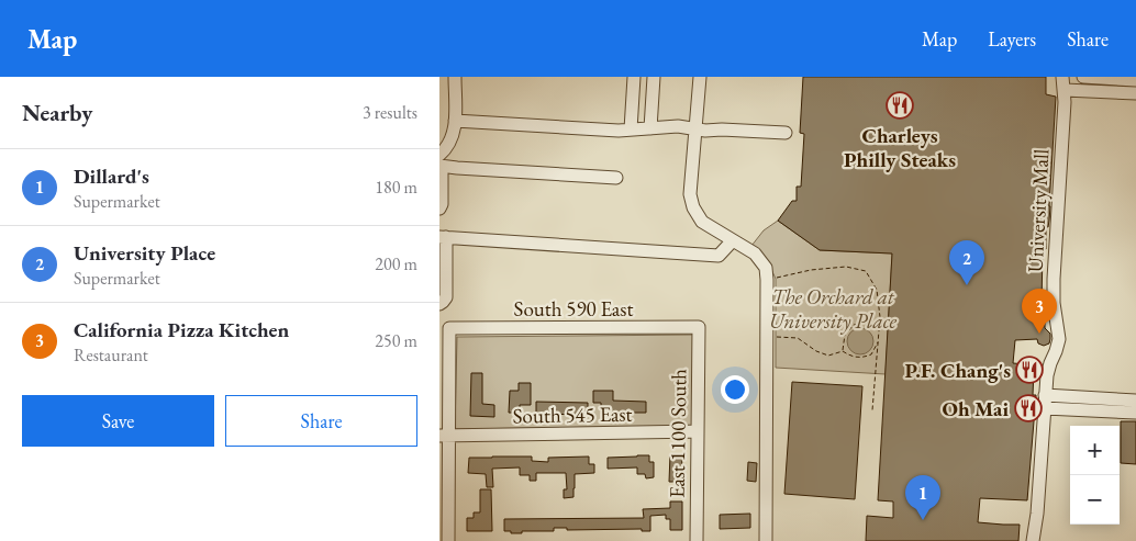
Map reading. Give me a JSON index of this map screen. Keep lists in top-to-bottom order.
{
  "streets": {
    "street": [
      "University Mall",
      "South 590 East",
      "South 545 East",
      "East 1100 South"
    ]
  },
  "crossings": [
    ["South 590 East", "South 545 East"],
    ["South 590 East", "East 1100 South"],
    ["South 545 East", "East 1100 South"]
  ],
  "parks": ["The Orchard at University Place"],
  "places": {
    "restaurant": ["Charleys Philly Steaks", "P.F. Chang's", "Oh Mai"]
  },
  "page": {
    "header": "Map",
    "nav": ["Map", "Layers", "Share"],
    "heading": ["Nearby", "3 results"],
    "list": [
      {
        "mark": "1",
        "name": "Dillard's",
        "note": "Supermarket",
        "value": "180 m"
      },
      {
        "mark": "2",
        "name": "University Place",
        "note": "Supermarket",
        "value": "200 m"
      },
      {
        "mark": "3",
        "name": "California Pizza Kitchen",
        "note": "Restaurant",
        "value": "250 m"
      }
    ],
    "pins": ["2", "3", "1"],
    "buttons": ["Save", "Share"],
    "map_buttons": ["+", "−"]
  }
}
